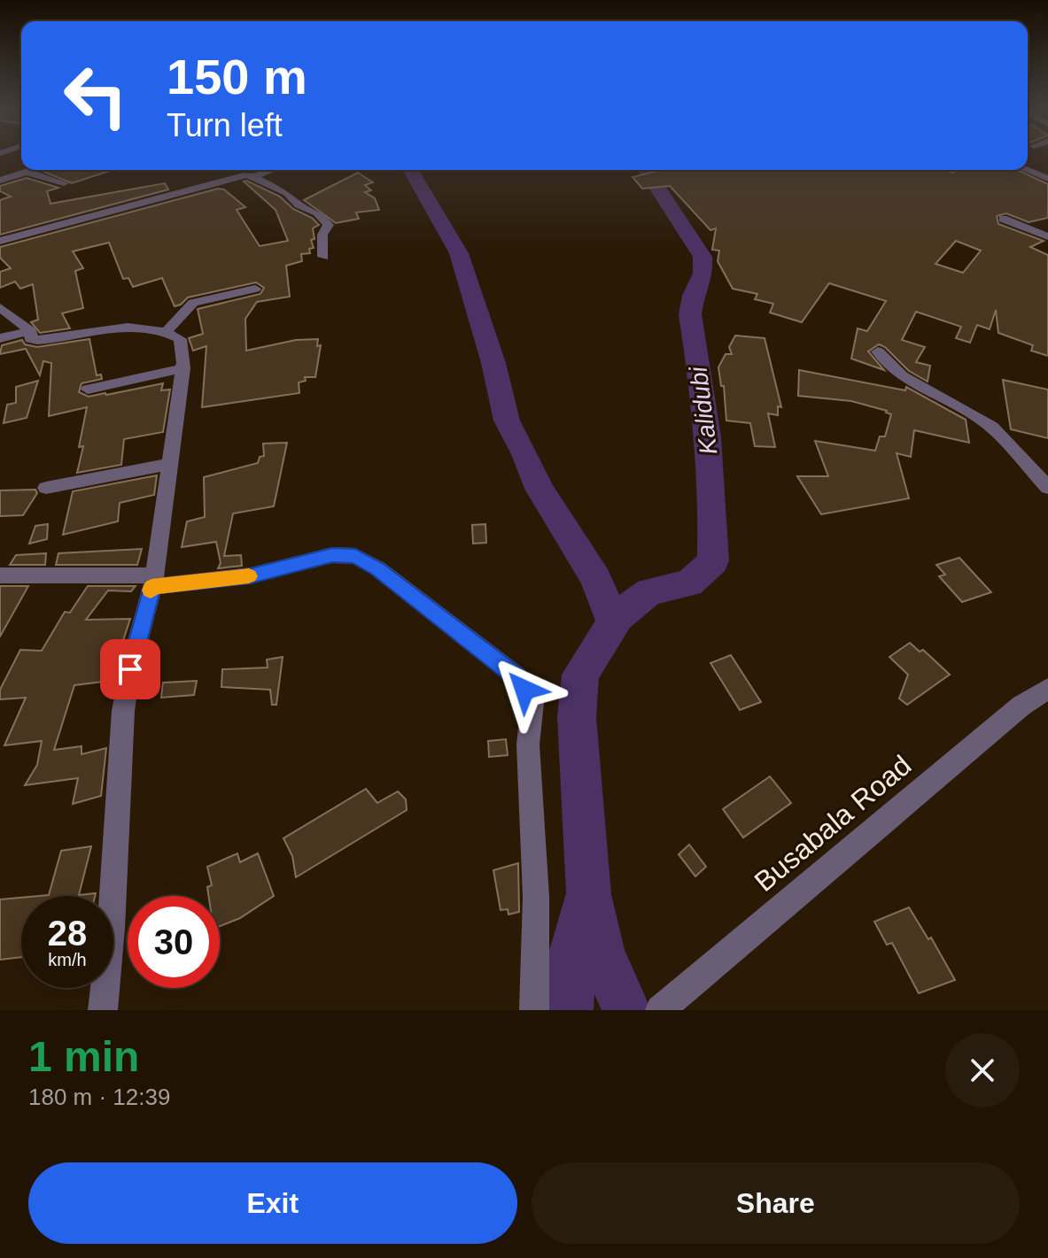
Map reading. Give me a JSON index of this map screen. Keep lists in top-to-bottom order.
{
  "streets": {
    "street": ["Busabala Road"]
  },
  "water": ["Kalidubi"],
  "page": {
    "turn": ["150 m", "Turn left"],
    "speed": "28 km/h",
    "limit": "30",
    "heading": ["1 min", "180 m · 12:39"],
    "buttons": ["Exit", "Share"]
  }
}
